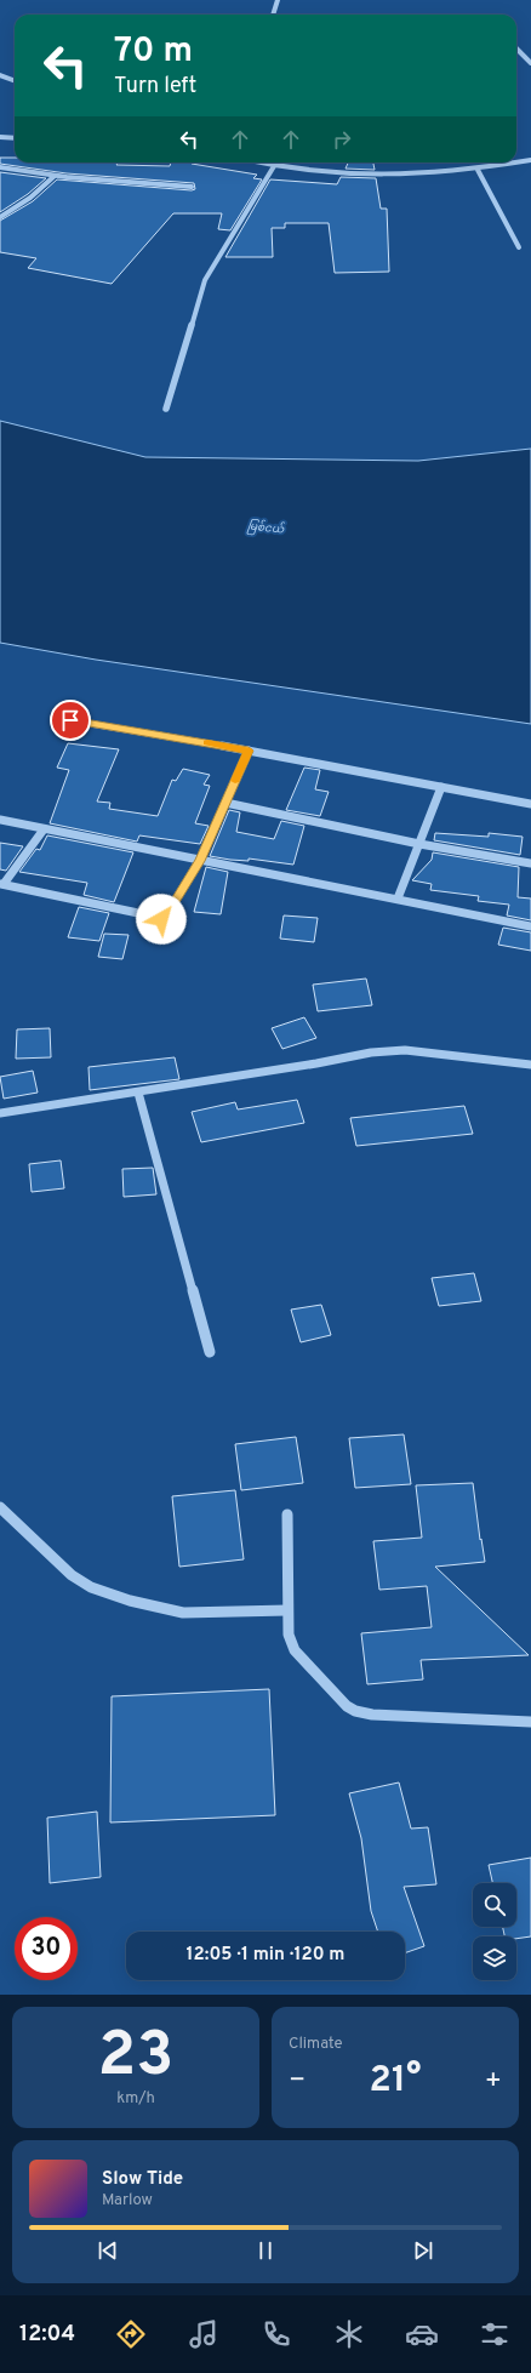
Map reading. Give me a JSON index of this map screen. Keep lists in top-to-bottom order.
{
  "water": ["မြစ်ငယ်"],
  "page": {
    "turn": ["70 m", "Turn left"],
    "limit": "30",
    "trip": "12:05 · 1 min · 120 m",
    "tile": [
      ["23", "km/h"],
      "Climate"
    ],
    "heat": ["−", "21°", "+"],
    "song": ["Slow Tide", "Marlow"],
    "tabs": "12:04"
  }
}
